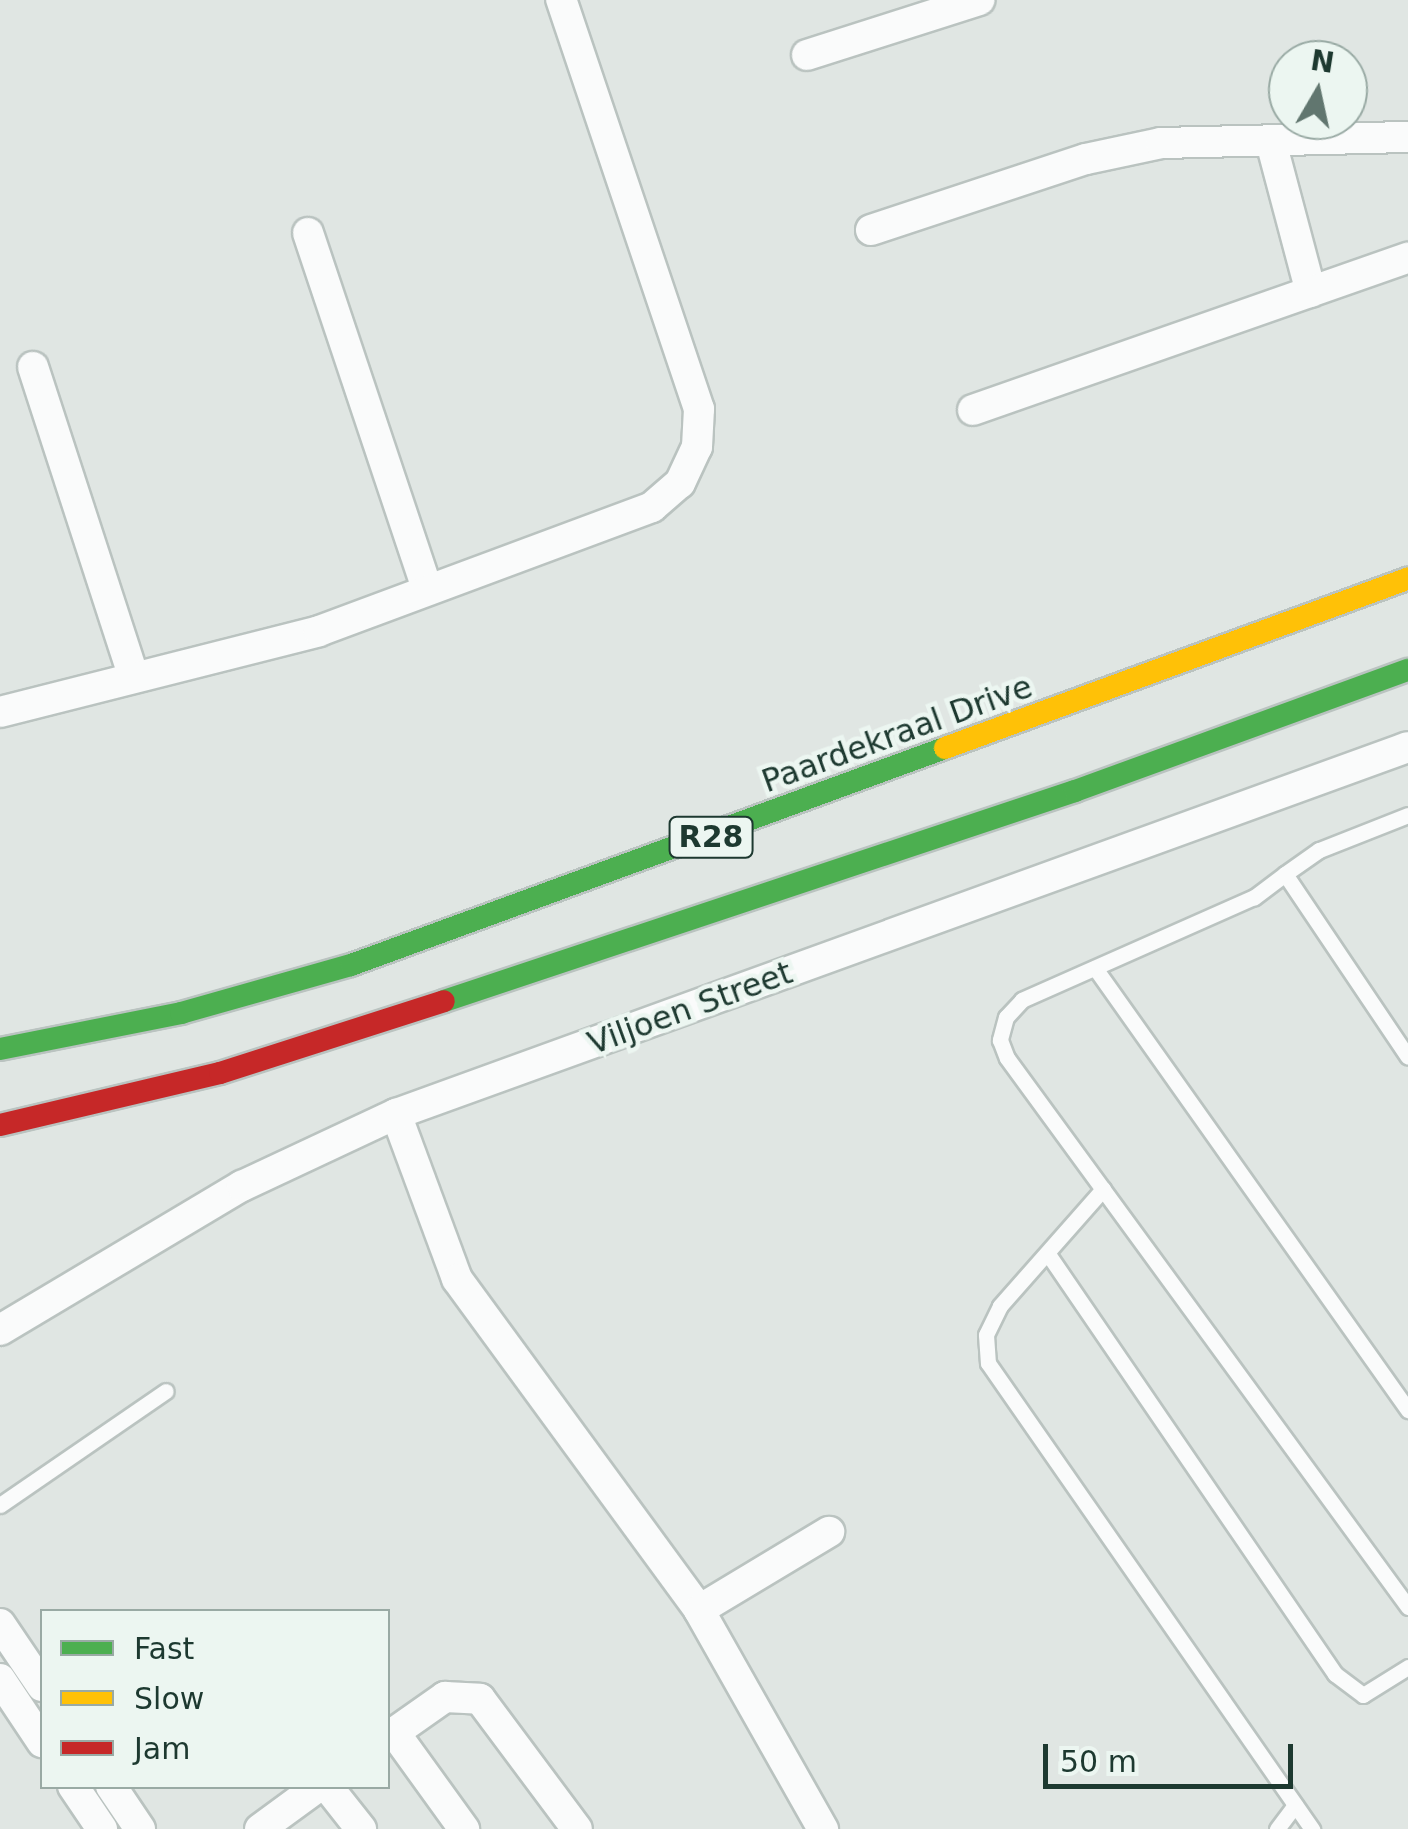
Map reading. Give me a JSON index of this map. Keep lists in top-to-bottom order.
{
  "streets": {
    "main road": ["Paardekraal Drive", "R28"],
    "street": ["Viljoen Street"]
  },
  "legend": ["Fast", "Slow", "Jam"],
  "scale_bar": "50 m",
  "north": "top"
}
